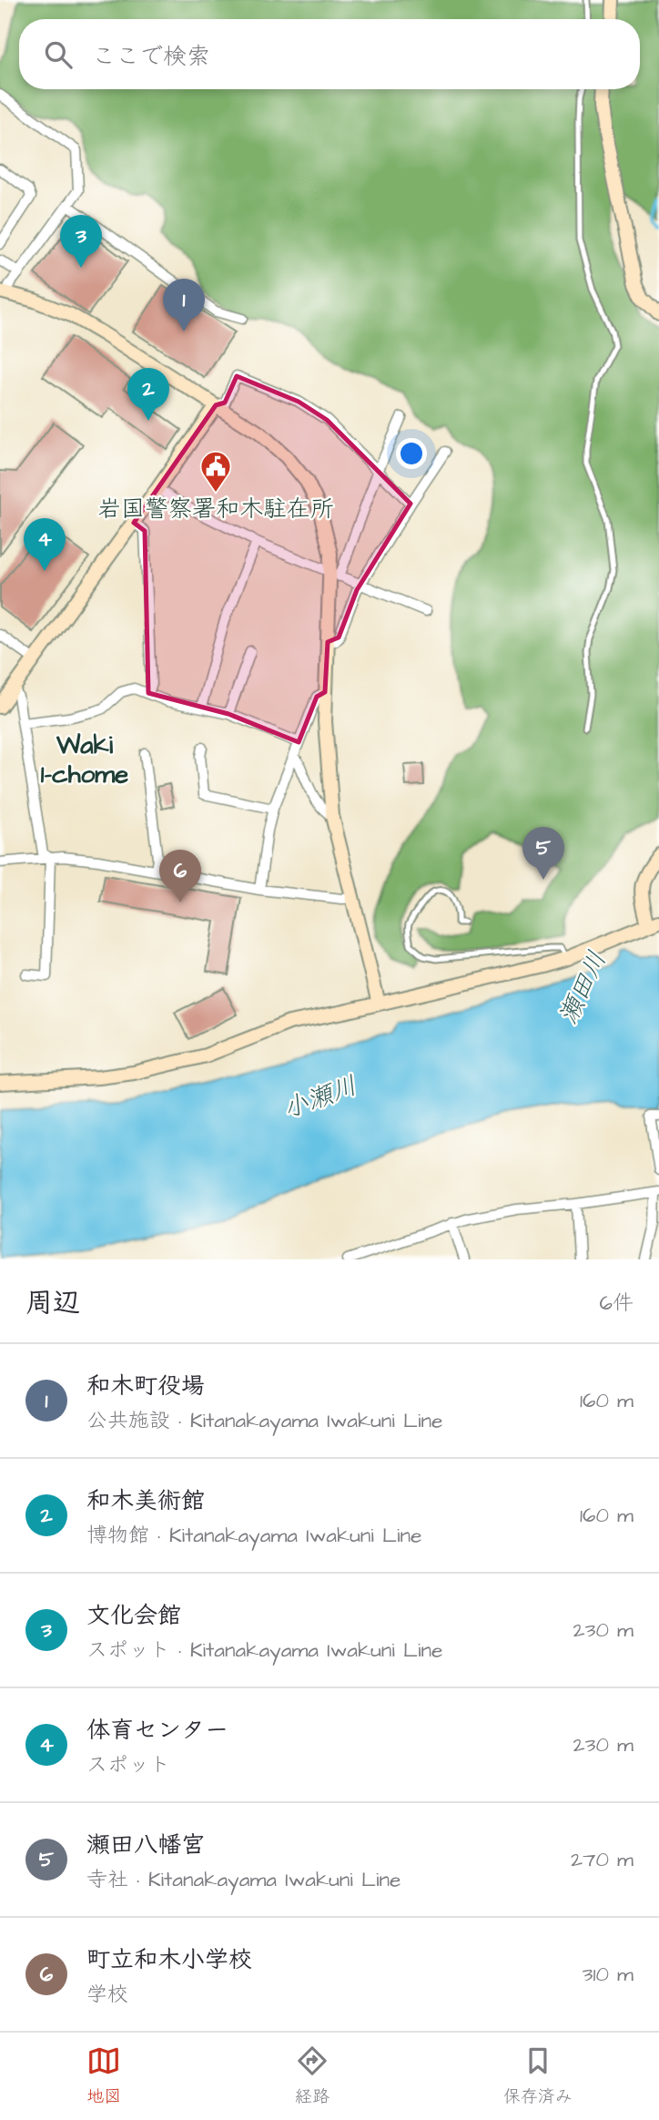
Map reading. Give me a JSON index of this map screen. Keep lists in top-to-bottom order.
{
  "districts": ["Waki 1-chome"],
  "water": ["瀬田川", "小瀬川"],
  "places": {
    "public building": ["岩国警察署和木駐在所"]
  },
  "page": {
    "search": "ここで検索",
    "pins": [
      "3",
      "1",
      "2",
      "4",
      "5",
      "6"
    ],
    "heading": ["周辺", "6件"],
    "list": [
      {
        "mark": "1",
        "name": "和木町役場",
        "note": "公共施設 · Kitanakayama Iwakuni Line",
        "value": "160 m"
      },
      {
        "mark": "2",
        "name": "和木美術館",
        "note": "博物館 · Kitanakayama Iwakuni Line",
        "value": "160 m"
      },
      {
        "mark": "3",
        "name": "文化会館",
        "note": "スポット · Kitanakayama Iwakuni Line",
        "value": "230 m"
      },
      {
        "mark": "4",
        "name": "体育センター",
        "note": "スポット",
        "value": "230 m"
      },
      {
        "mark": "5",
        "name": "瀬田八幡宮",
        "note": "寺社 · Kitanakayama Iwakuni Line",
        "value": "270 m"
      },
      {
        "mark": "6",
        "name": "町立和木小学校",
        "note": "学校",
        "value": "310 m"
      }
    ],
    "nav": ["地図", "経路", "保存済み"]
  }
}
